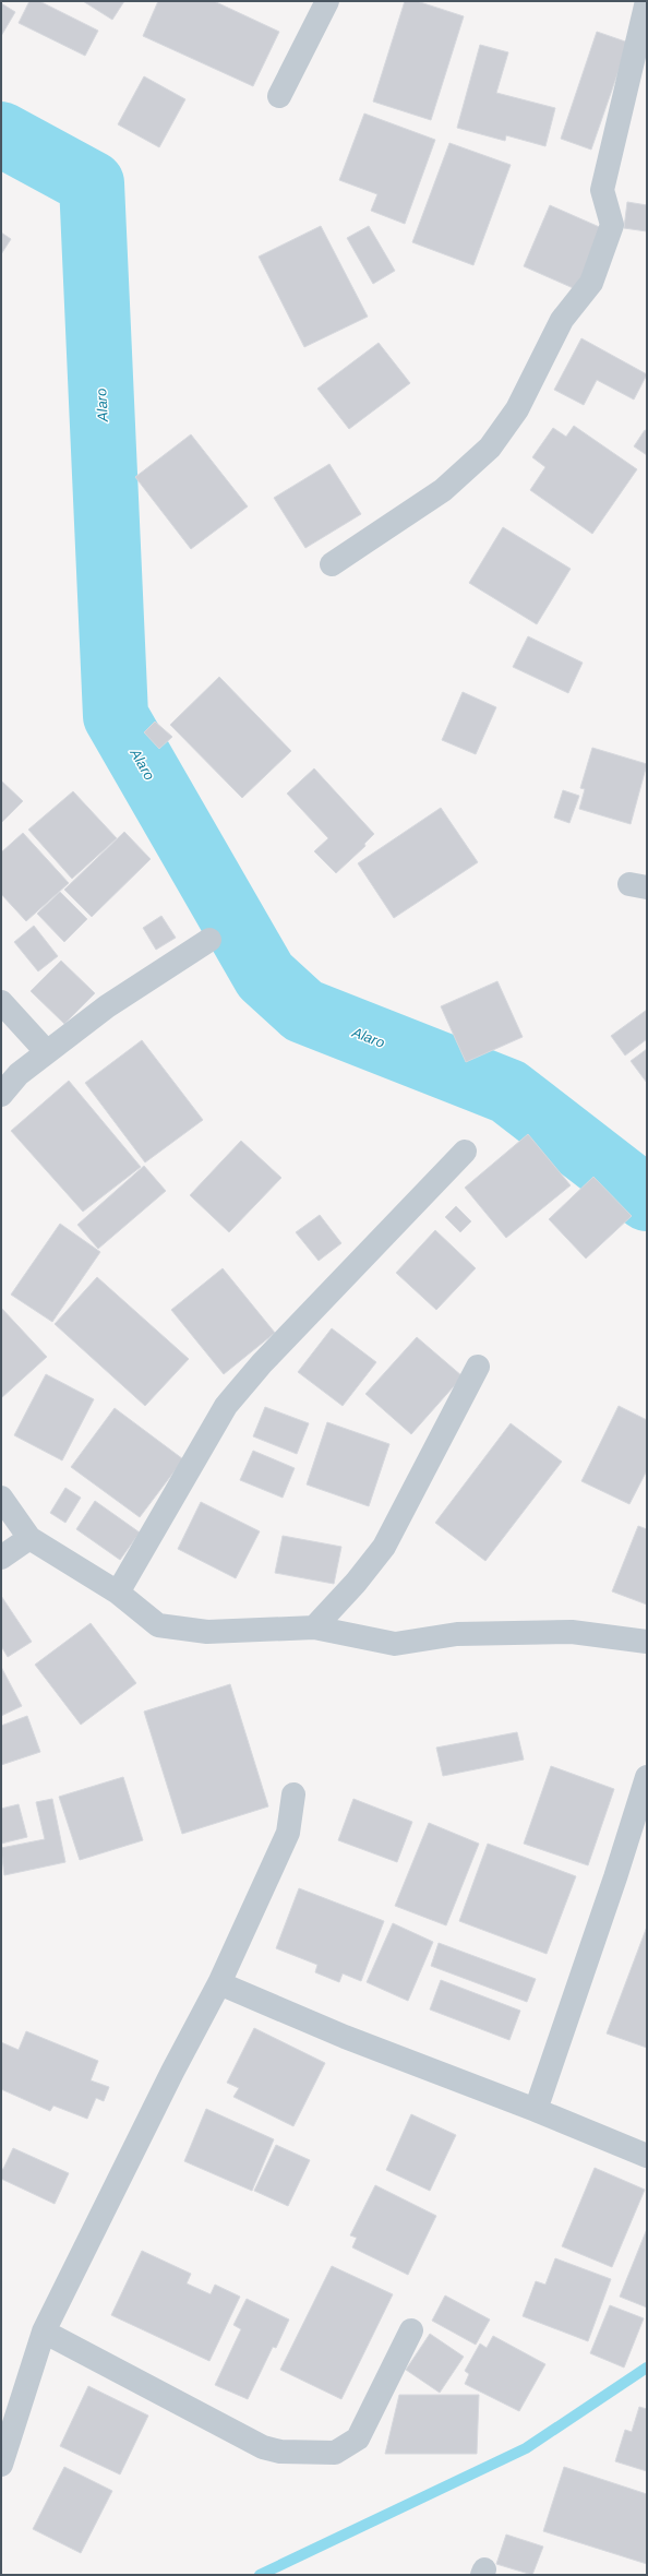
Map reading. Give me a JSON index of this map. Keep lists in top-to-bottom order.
{
  "water": ["Alaro"]
}
